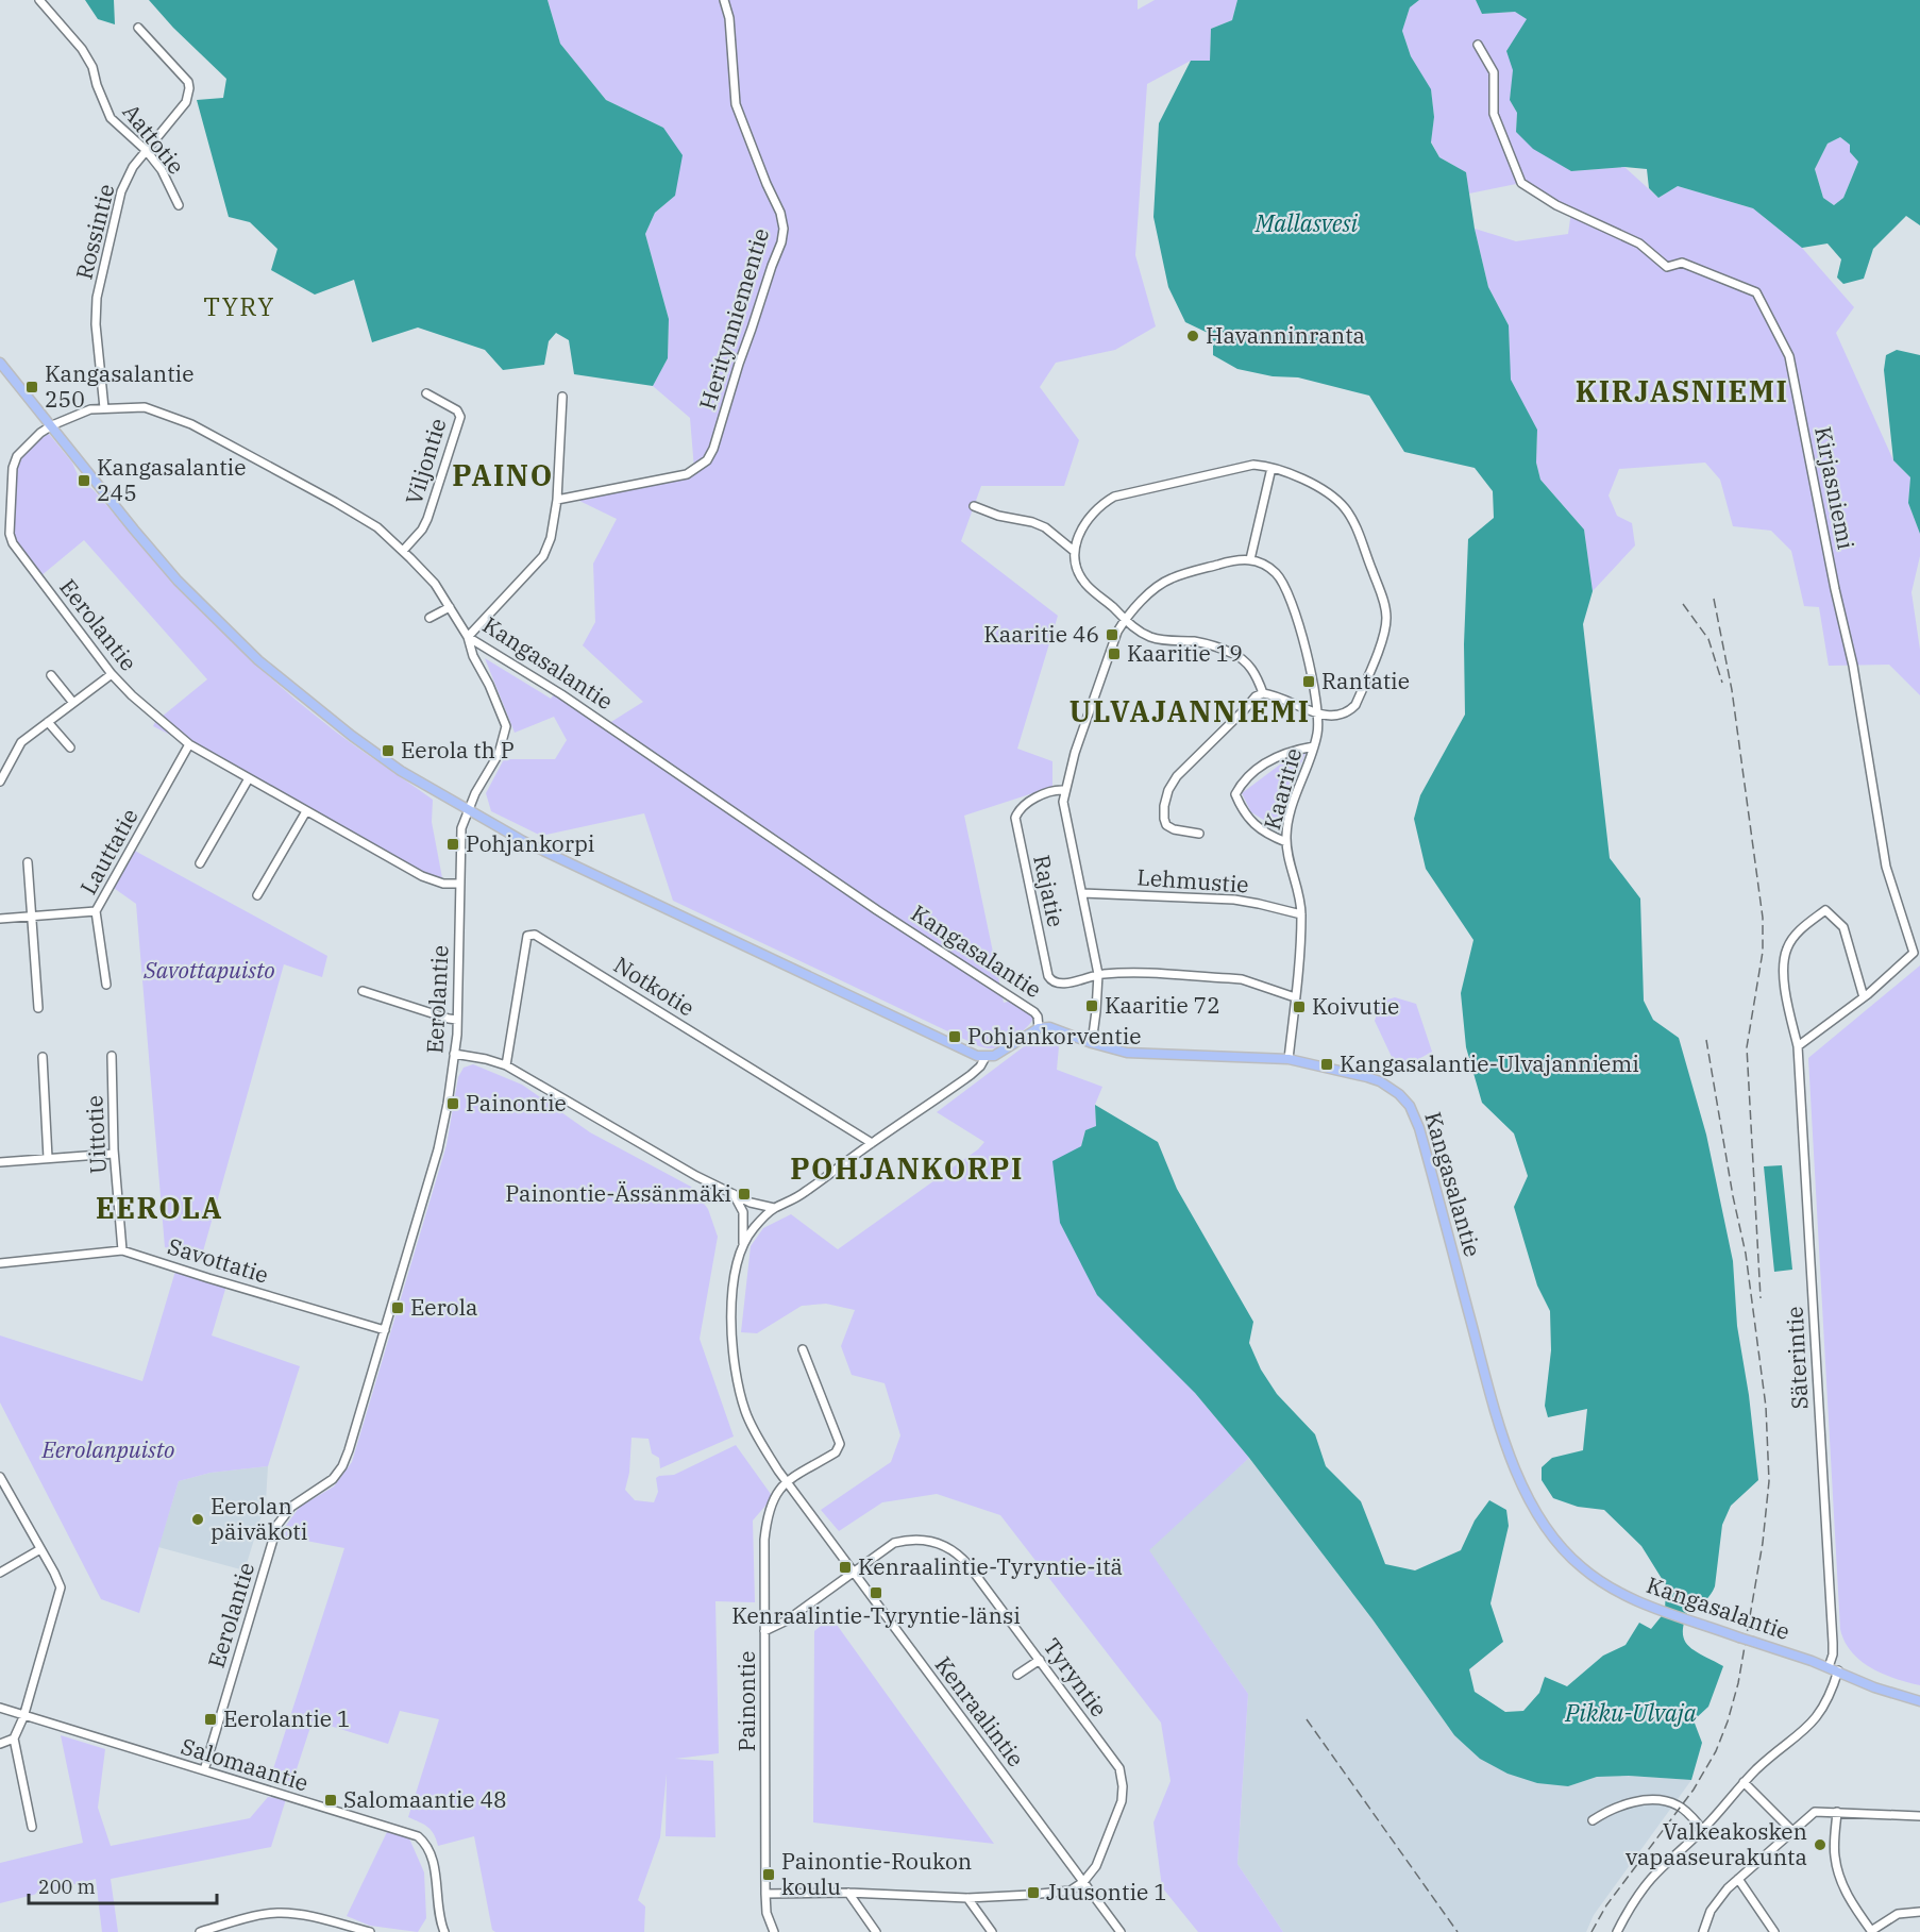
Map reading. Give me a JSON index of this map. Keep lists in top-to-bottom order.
{
  "streets": {
    "main road": ["Kangasalantie"],
    "street": [
      "Aattotie",
      "Rossintie",
      "Heritynniementie",
      "Viljontie",
      "Kirjasniemi",
      "Eerolantie",
      "Kaaritie",
      "Lauttatie",
      "Lehmustie",
      "Rajatie",
      "Notkotie",
      "Uittotie",
      "Savottatie",
      "Säterintie",
      "Tyryntie",
      "Painontie",
      "Kenraalintie",
      "Salomaantie"
    ]
  },
  "crossings": [
    ["Aattotie", "Rossintie"],
    ["Rossintie", "Kangasalantie"],
    ["Viljontie", "Kangasalantie"],
    ["Kirjasniemi", "Säterintie"],
    ["Eerolantie", "Kangasalantie"],
    ["Eerolantie", "Lauttatie"],
    ["Eerolantie", "Savottatie"],
    ["Eerolantie", "Salomaantie"],
    ["Kangasalantie", "Kaaritie"],
    ["Kangasalantie", "Säterintie"],
    ["Kaaritie", "Lehmustie"],
    ["Uittotie", "Savottatie"],
    ["Tyryntie", "Painontie"],
    ["Tyryntie", "Kenraalintie"],
    ["Painontie", "Kenraalintie"]
  ],
  "districts": [
    "TYRY",
    "KIRJASNIEMI",
    "PAINO",
    "ULVAJANNIEMI",
    "POHJANKORPI",
    "EEROLA"
  ],
  "water": ["Mallasvesi", "Pikku-Ulvaja"],
  "parks": ["Savottapuisto", "Eerolanpuisto"],
  "places": {
    "other": ["Havanninranta", "Eerolan päiväkoti", "Valkeakosken vapaaseurakunta"],
    "transit": [
      "Kangasalantie 250",
      "Kangasalantie 245",
      "Kaaritie 46",
      "Kaaritie 19",
      "Rantatie",
      "Eerola th P",
      "Pohjankorpi",
      "Kaaritie 72",
      "Koivutie",
      "Pohjankorventie",
      "Kangasalantie-Ulvajanniemi",
      "Painontie",
      "Painontie-Ässänmäki",
      "Eerola",
      "Kenraalintie-Tyryntie-itä",
      "Kenraalintie-Tyryntie-länsi",
      "Eerolantie 1",
      "Salomaantie 48",
      "Painontie-Roukon koulu",
      "Juusontie 1"
    ]
  },
  "scale_bar": "200 m"
}
